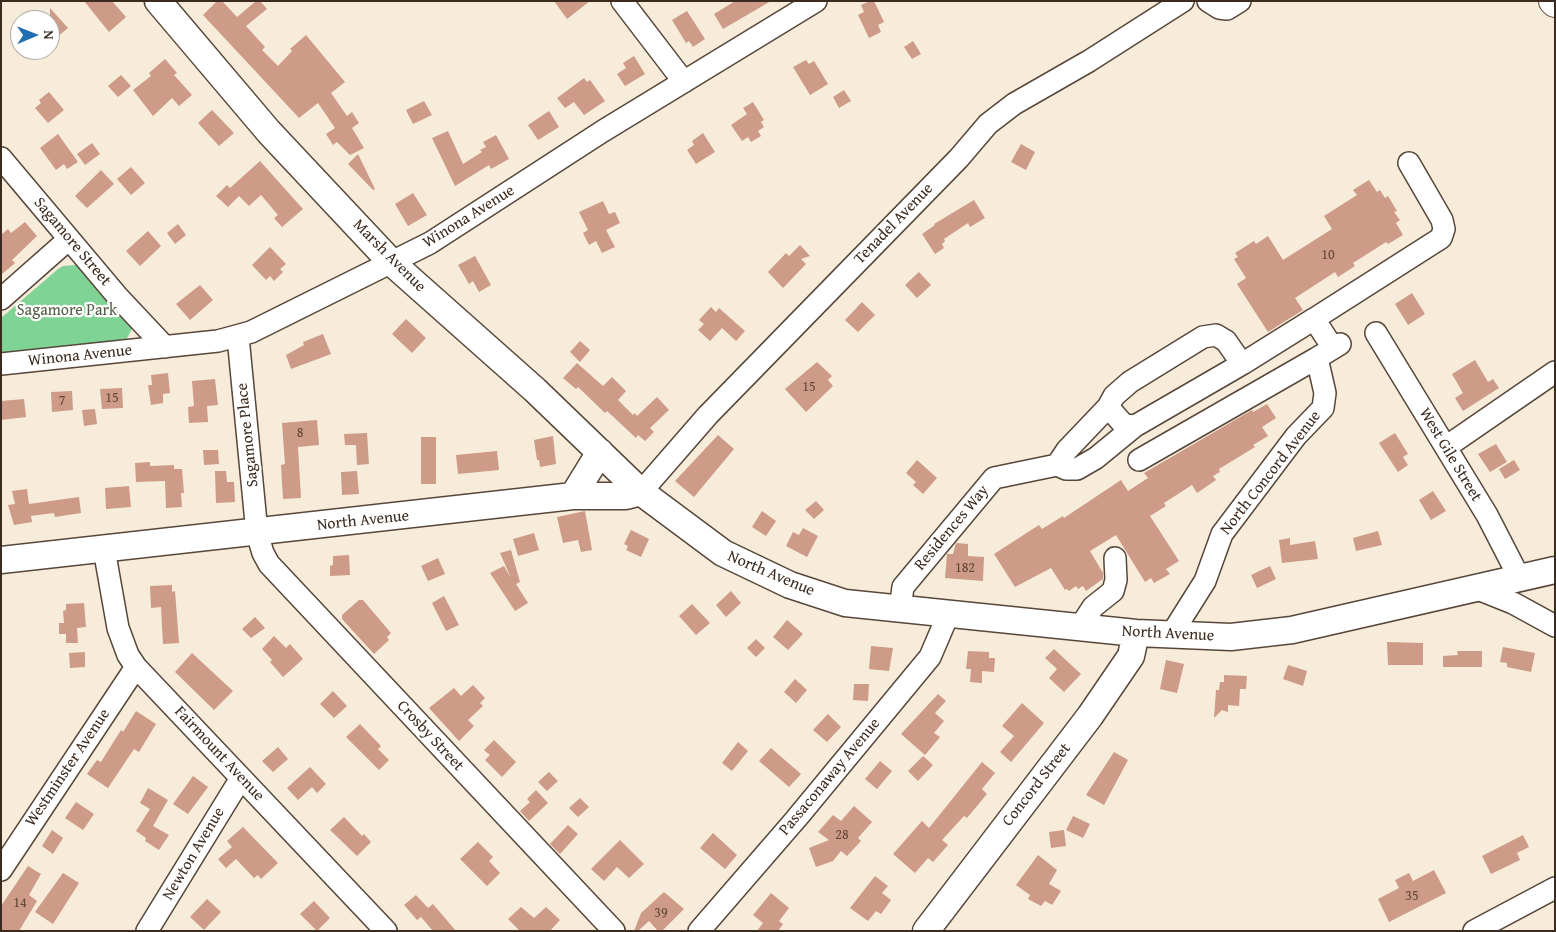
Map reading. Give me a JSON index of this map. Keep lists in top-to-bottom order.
{
  "streets": {
    "main road": ["Marsh Avenue", "North Avenue", "Concord Street"],
    "street": [
      "Winona Avenue",
      "Tenadel Avenue",
      "Sagamore Street",
      "Sagamore Place",
      "West Gile Street",
      "North Concord Avenue",
      "Residences Way",
      "Crosby Street",
      "Fairmount Avenue",
      "Westminster Avenue",
      "Passaconaway Avenue",
      "Newton Avenue"
    ]
  },
  "crossings": [
    ["Winona Avenue", "Sagamore Street"],
    ["Winona Avenue", "Marsh Avenue"],
    ["Winona Avenue", "Sagamore Place"],
    ["Tenadel Avenue", "Marsh Avenue"],
    ["Tenadel Avenue", "North Avenue"],
    ["Marsh Avenue", "North Avenue"],
    ["Sagamore Place", "North Avenue"],
    ["Sagamore Place", "Crosby Street"],
    ["West Gile Street", "North Avenue"],
    ["North Concord Avenue", "North Avenue"],
    ["North Avenue", "Residences Way"],
    ["North Avenue", "Crosby Street"],
    ["North Avenue", "Fairmount Avenue"],
    ["North Avenue", "Passaconaway Avenue"],
    ["North Avenue", "Concord Street"],
    ["Fairmount Avenue", "Westminster Avenue"],
    ["Fairmount Avenue", "Newton Avenue"]
  ],
  "parks": ["Sagamore Park"],
  "house_numbers": [
    "10",
    "15",
    "15",
    "7",
    "8",
    "182",
    "28",
    "35",
    "14",
    "39"
  ],
  "north": "right"
}
